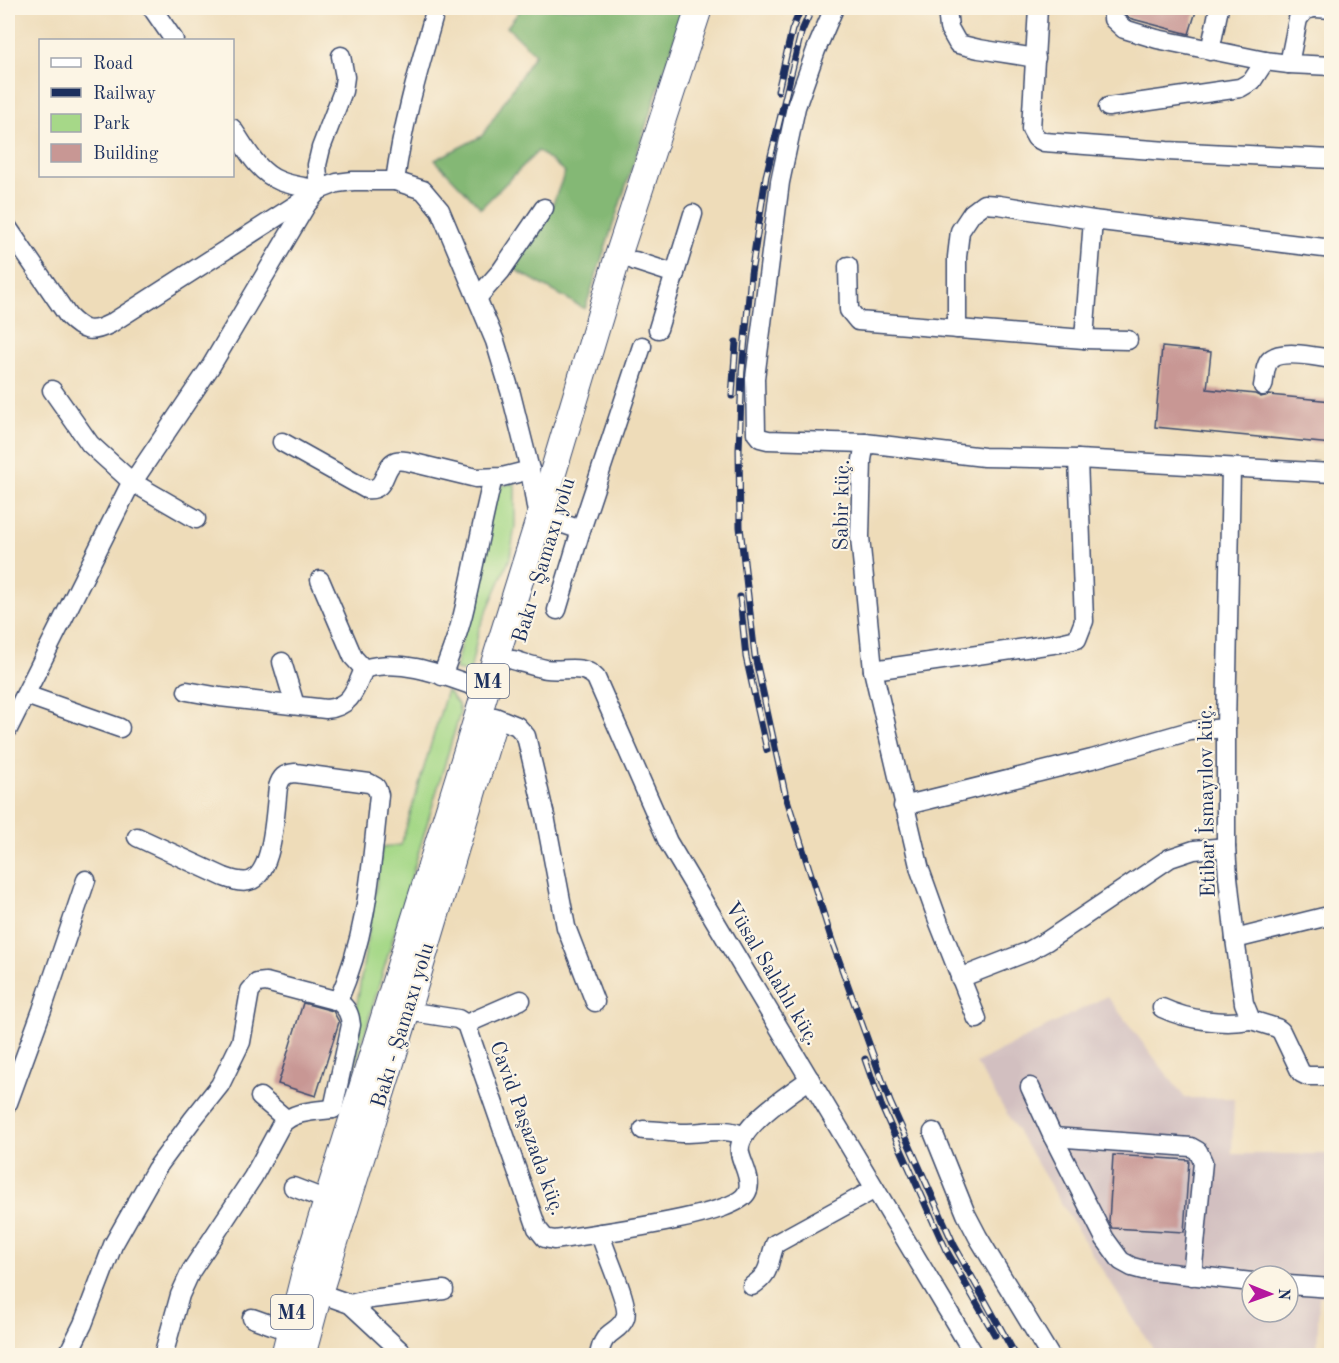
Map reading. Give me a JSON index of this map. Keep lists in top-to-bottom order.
{
  "streets": {
    "highway": ["Bakı - Şamaxı yolu", "M4"],
    "street": [
      "Sabir küç.",
      "Etibar İsmayılov küç.",
      "Vüsal Salahlı küç.",
      "Cavid Paşazadə küç."
    ]
  },
  "crossings": [
    ["Sabir küç.", "Etibar İsmayılov küç."],
    ["Bakı - Şamaxı yolu", "Vüsal Salahlı küç."],
    ["Bakı - Şamaxı yolu", "Cavid Paşazadə küç."]
  ],
  "legend": [
    "Road",
    "Railway",
    "Park",
    "Building"
  ],
  "north": "right"
}
